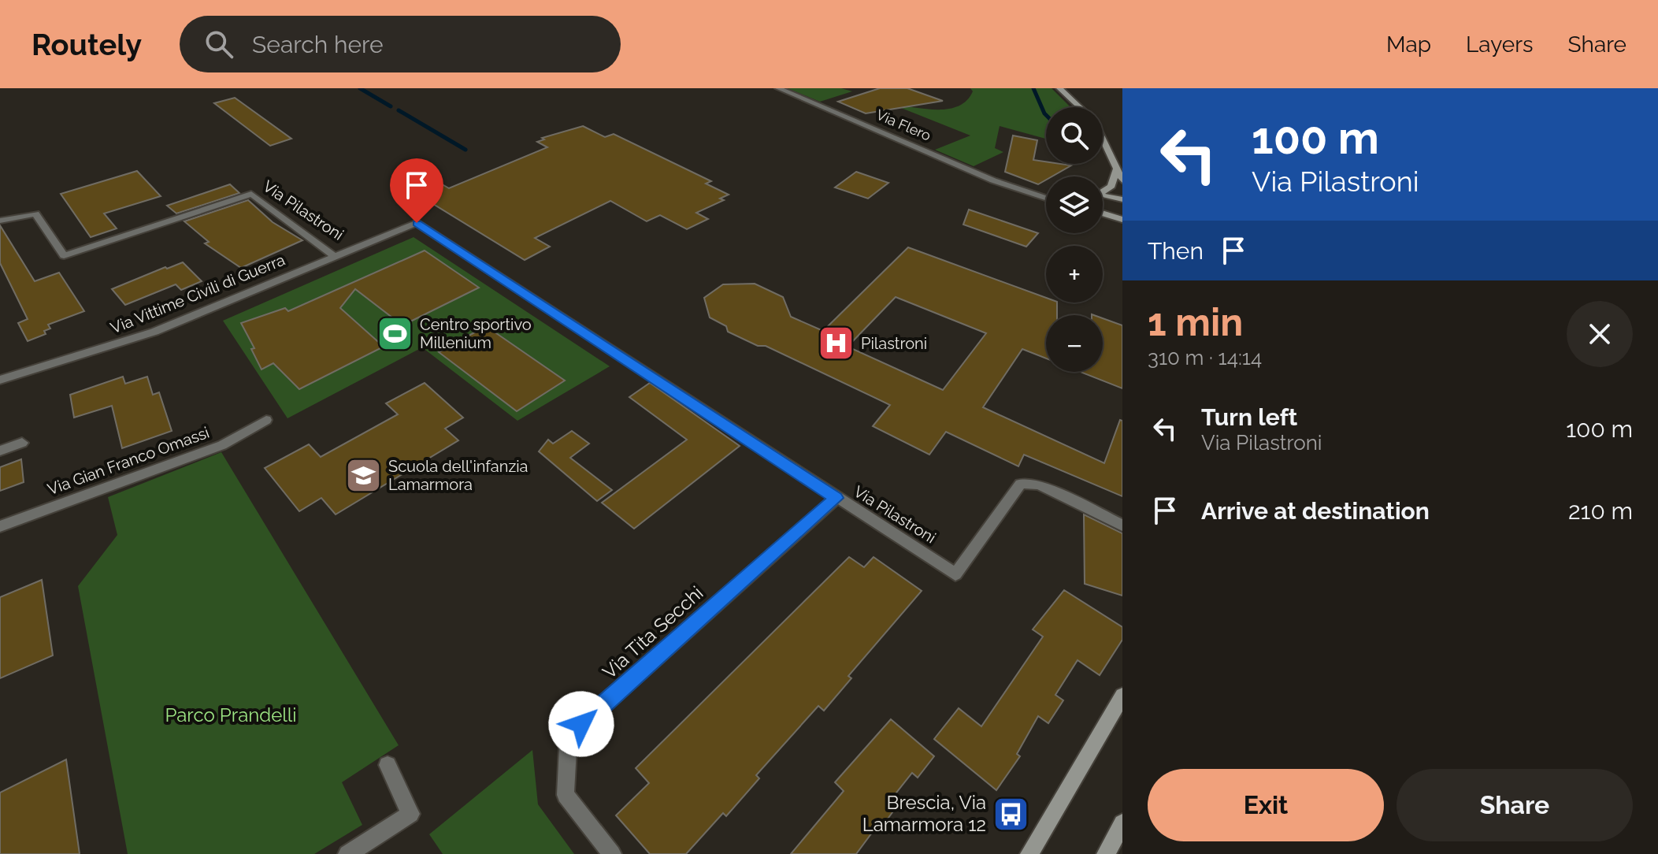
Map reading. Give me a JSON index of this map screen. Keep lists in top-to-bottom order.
{
  "streets": {
    "street": [
      "Via Flero",
      "Via Pilastroni",
      "Via Vittime Civili di Guerra",
      "Via Gian Franco Omassi",
      "Via Tita Secchi"
    ]
  },
  "crossings": [
    ["Via Pilastroni", "Via Vittime Civili di Guerra"],
    ["Via Pilastroni", "Via Tita Secchi"]
  ],
  "parks": ["Parco Prandelli"],
  "places": {
    "sports": ["Centro sportivo Millenium"],
    "hospital": ["Pilastroni"],
    "school or university": ["Scuola dell'infanzia Lamarmora"],
    "bus stop": ["Brescia, Via Lamarmora 12"]
  },
  "page": {
    "header": "Routely",
    "search": "Search here",
    "nav": ["Map", "Layers", "Share"],
    "turn": ["100 m", "Via Pilastroni"],
    "map_buttons": ["+", "−"],
    "then": "Then",
    "heading": ["1 min", "310 m · 14:14"],
    "list": [
      {
        "name": "Turn left",
        "note": "Via Pilastroni",
        "value": "100 m"
      },
      {
        "name": "Arrive at destination",
        "value": "210 m"
      }
    ],
    "buttons": ["Exit", "Share"]
  }
}
